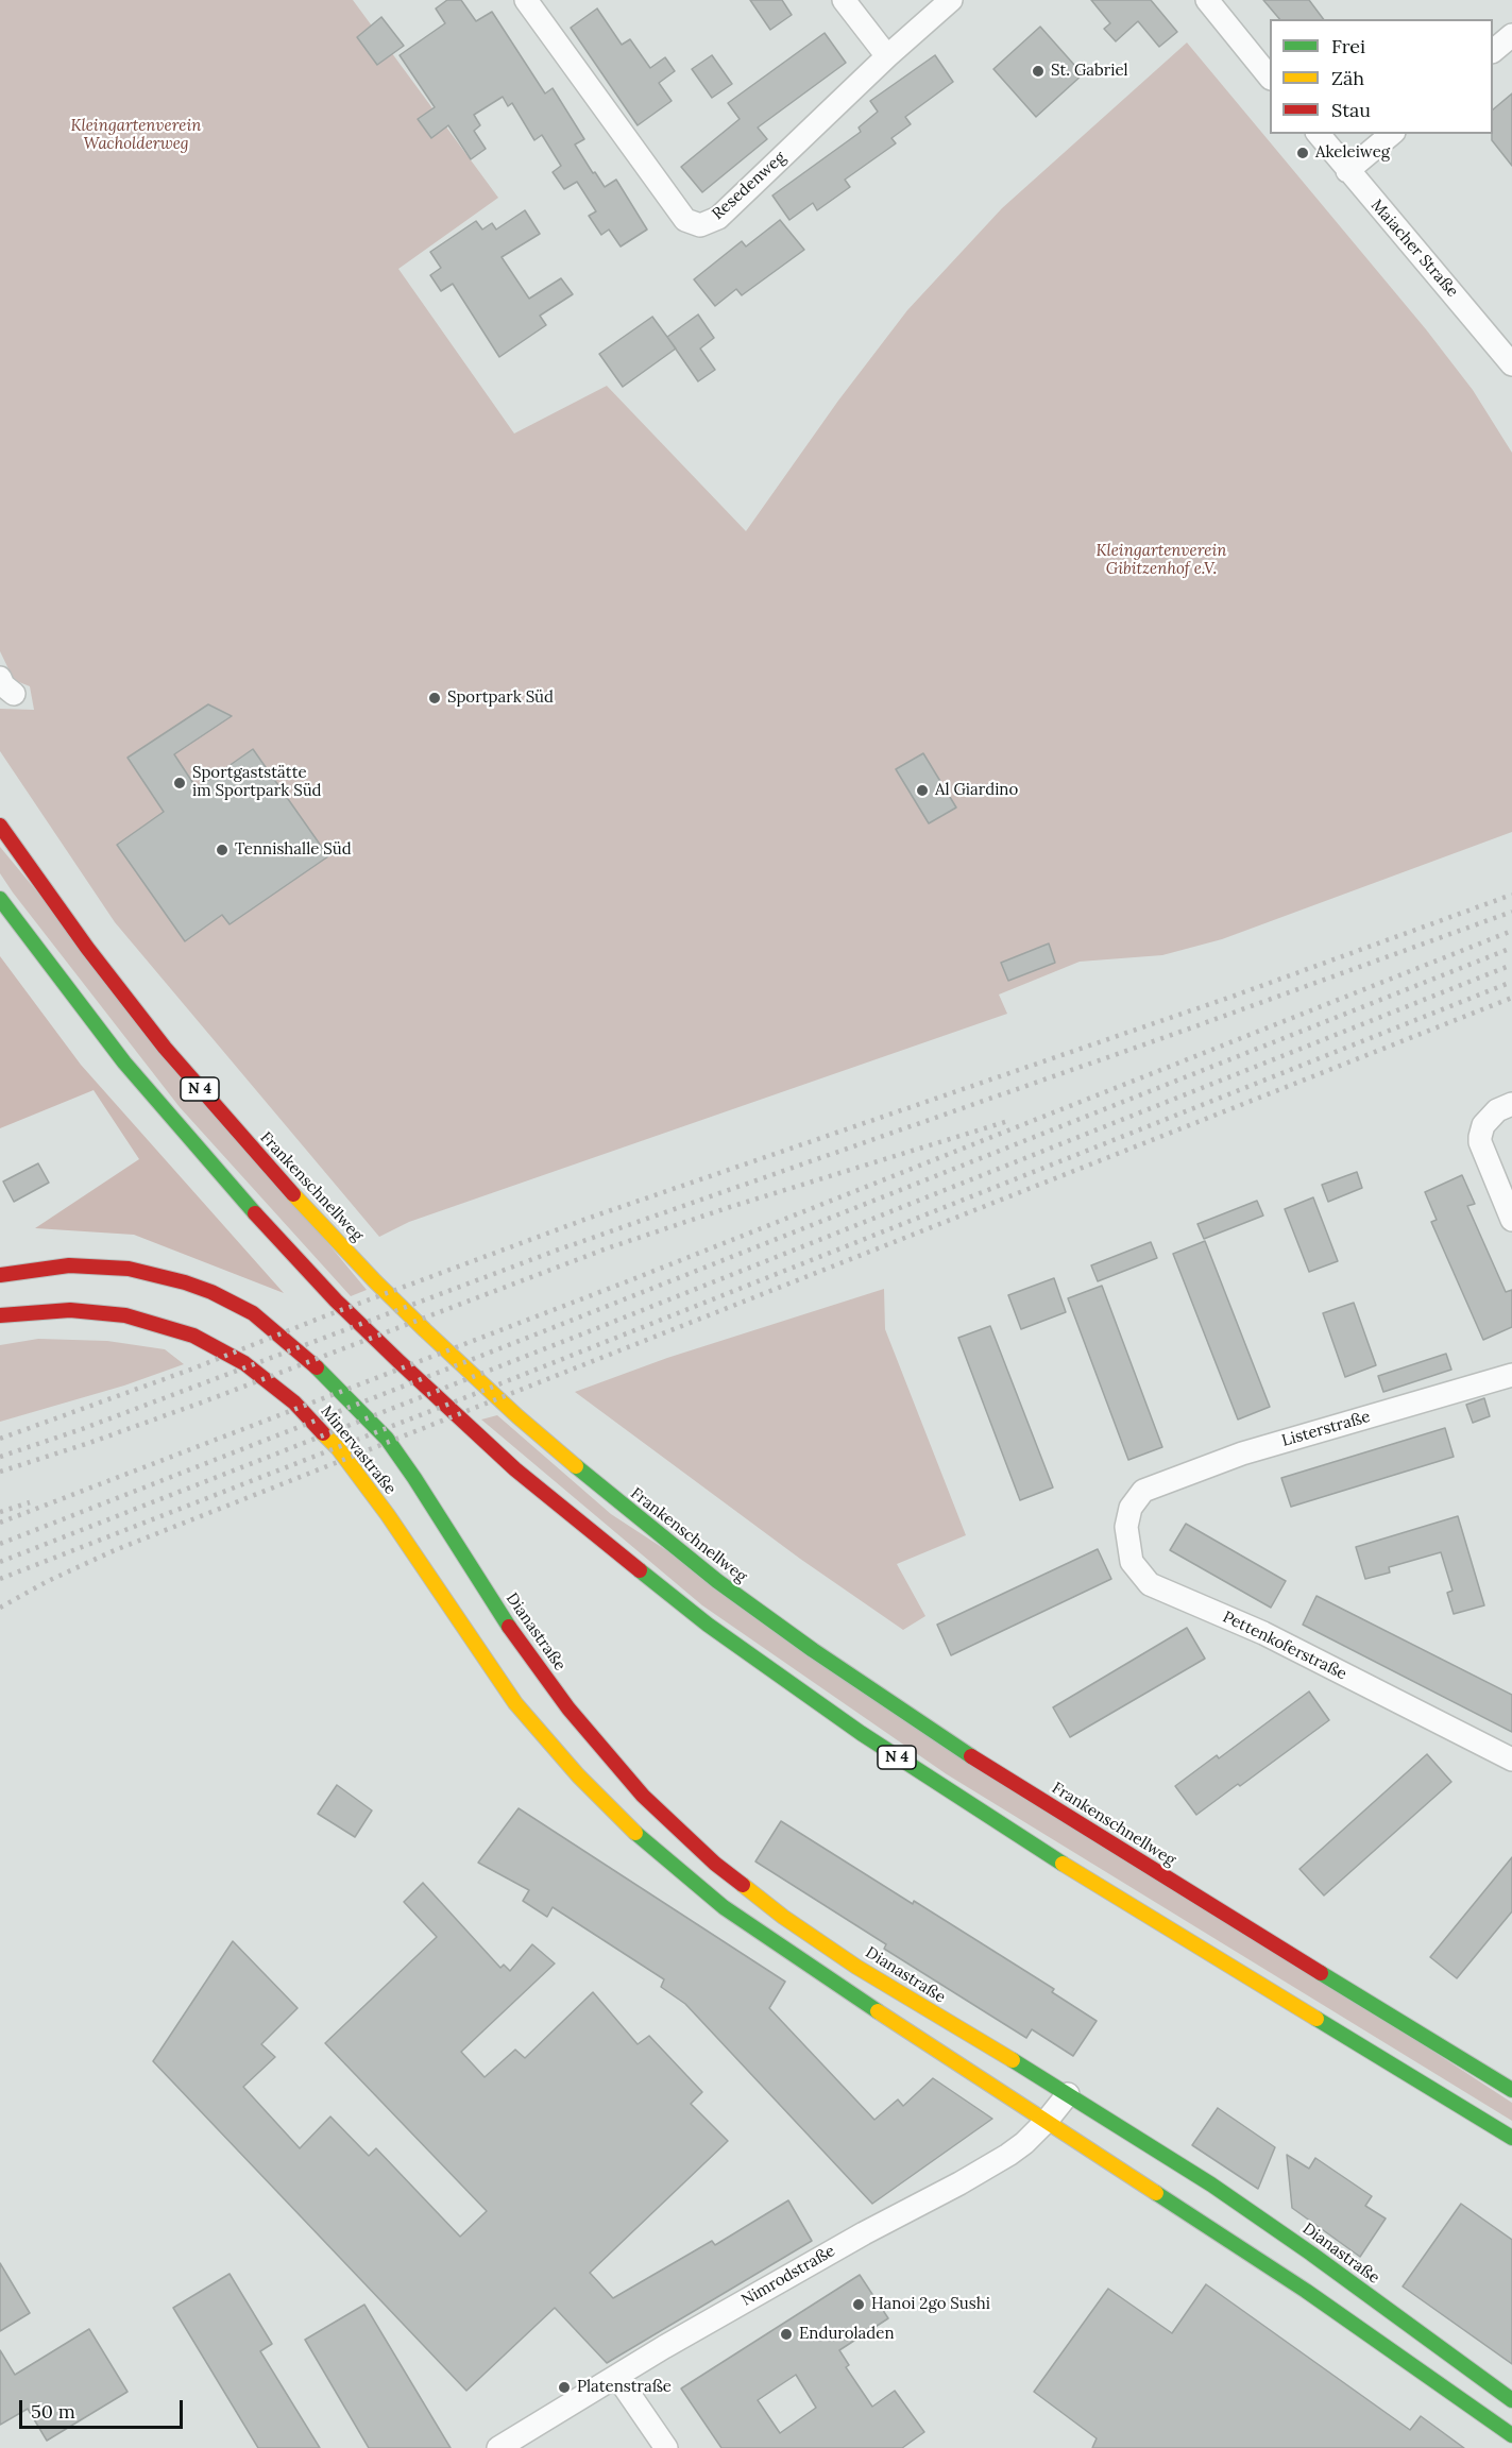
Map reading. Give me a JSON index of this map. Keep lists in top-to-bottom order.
{
  "streets": {
    "main road": [
      "N 4",
      "Frankenschnellweg",
      "Minervastraße",
      "Dianastraße"
    ],
    "street": [
      "Resedenweg",
      "Maiacher Straße",
      "Listerstraße",
      "Pettenkoferstraße",
      "Nimrodstraße"
    ]
  },
  "crossings": [
    ["Listerstraße", "Pettenkoferstraße"],
    ["Minervastraße", "Dianastraße"],
    ["Minervastraße", "Nimrodstraße"],
    ["Dianastraße", "Nimrodstraße"]
  ],
  "parks": ["Kleingartenverein Wacholderweg", "Kleingartenverein Gibitzenhof e.V."],
  "places": [
    "St. Gabriel",
    "Akeleiweg",
    "Sportpark Süd",
    "Sportgaststätte im Sportpark Süd",
    "Al Giardino",
    "Tennishalle Süd",
    "Hanoi 2go Sushi",
    "Enduroladen",
    "Platenstraße"
  ],
  "legend": ["Frei", "Zäh", "Stau"],
  "scale_bar": "50 m"
}
